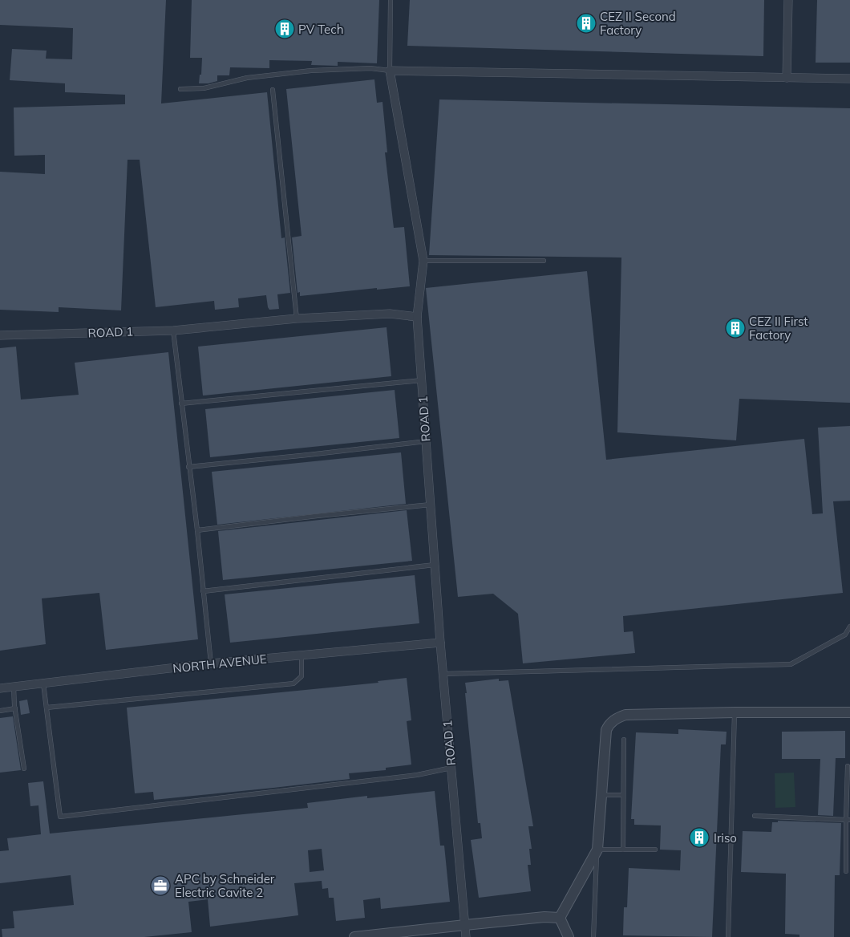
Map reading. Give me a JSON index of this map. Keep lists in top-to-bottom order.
{
  "streets": {
    "street": ["ROAD 1", "NORTH AVENUE"]
  },
  "crossings": [
    ["ROAD 1", "NORTH AVENUE"]
  ],
  "places": {
    "building": [
      "CEZ II Second Factory",
      "PV Tech",
      "CEZ II First Factory",
      "Iriso"
    ],
    "office": ["APC by Schneider Electric Cavite 2"]
  }
}
